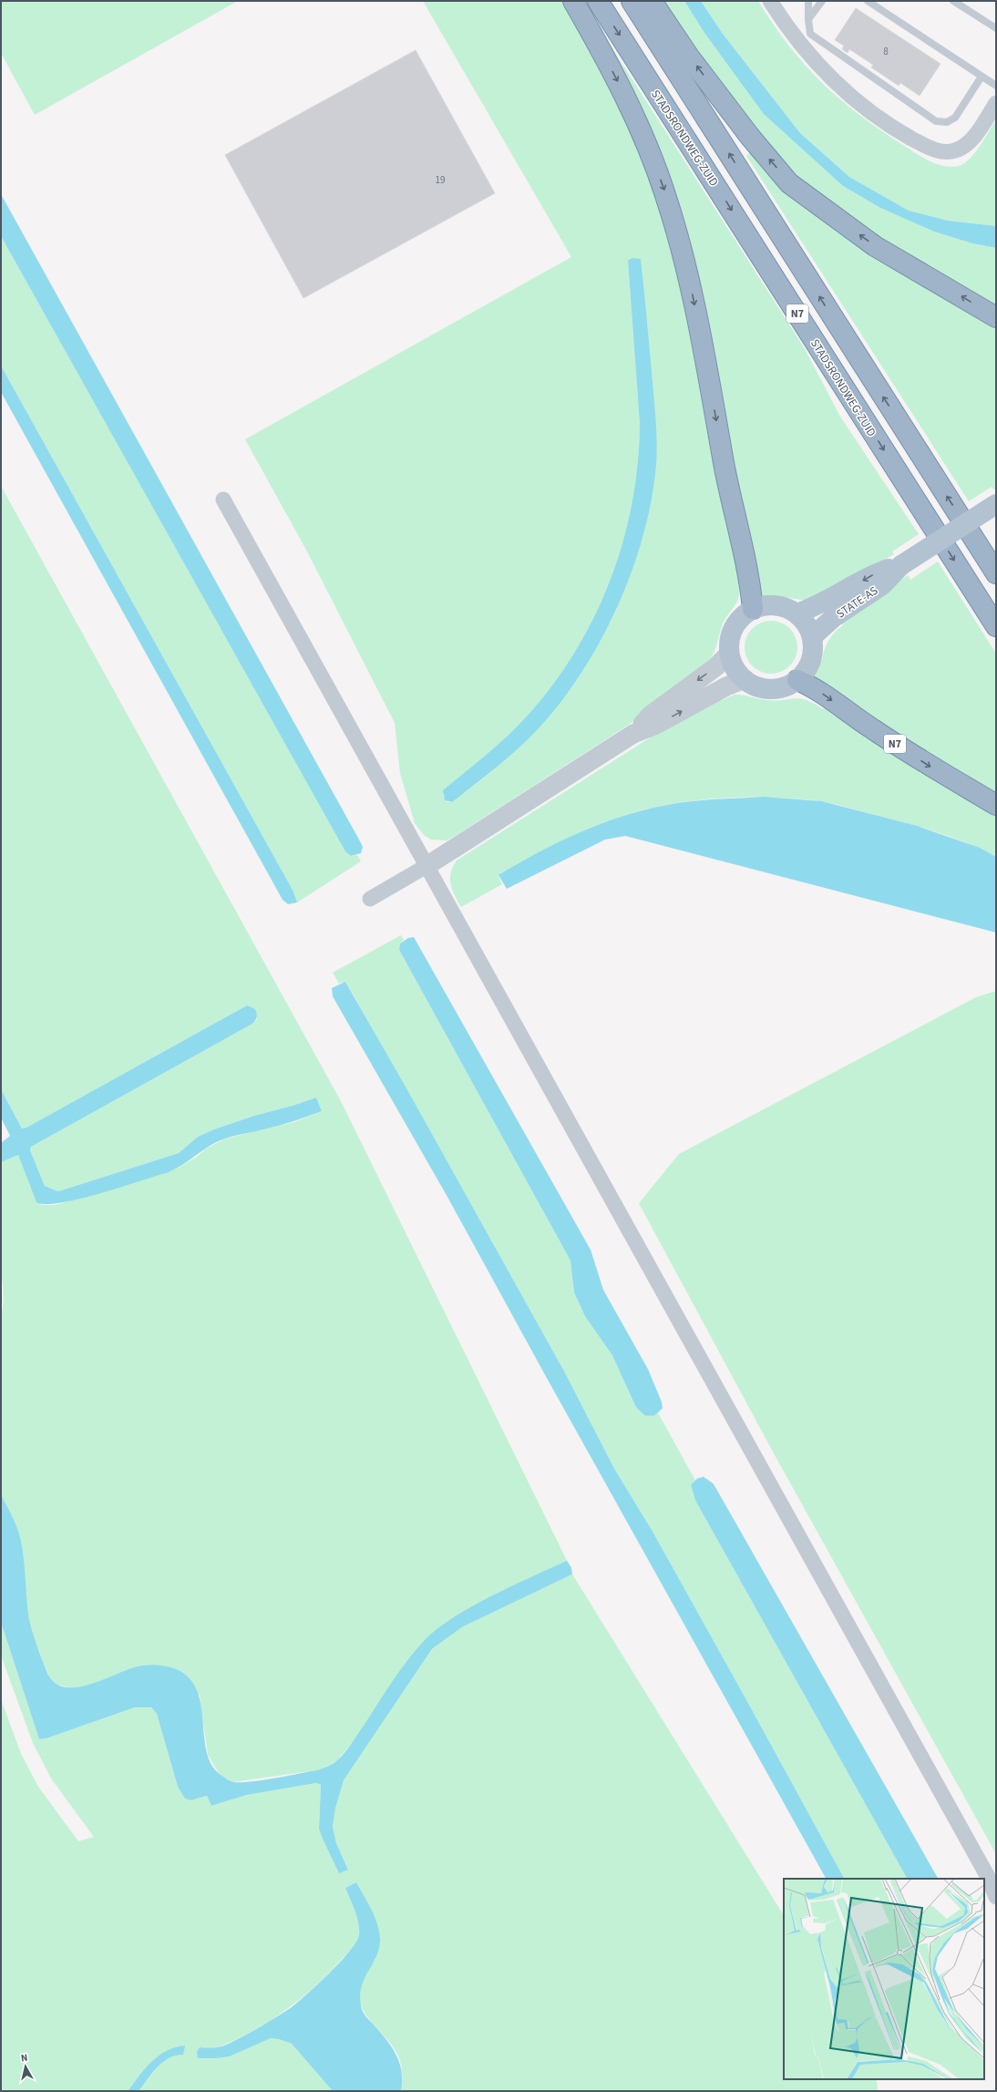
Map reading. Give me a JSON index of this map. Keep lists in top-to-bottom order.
{
  "streets": {
    "highway": ["STADSRONDWEG-ZUID", "N7"],
    "main road": ["STATE-AS"]
  },
  "crossings": [
    ["N7", "STATE-AS"]
  ],
  "house_numbers": ["8", "19"],
  "north": "top"
}
